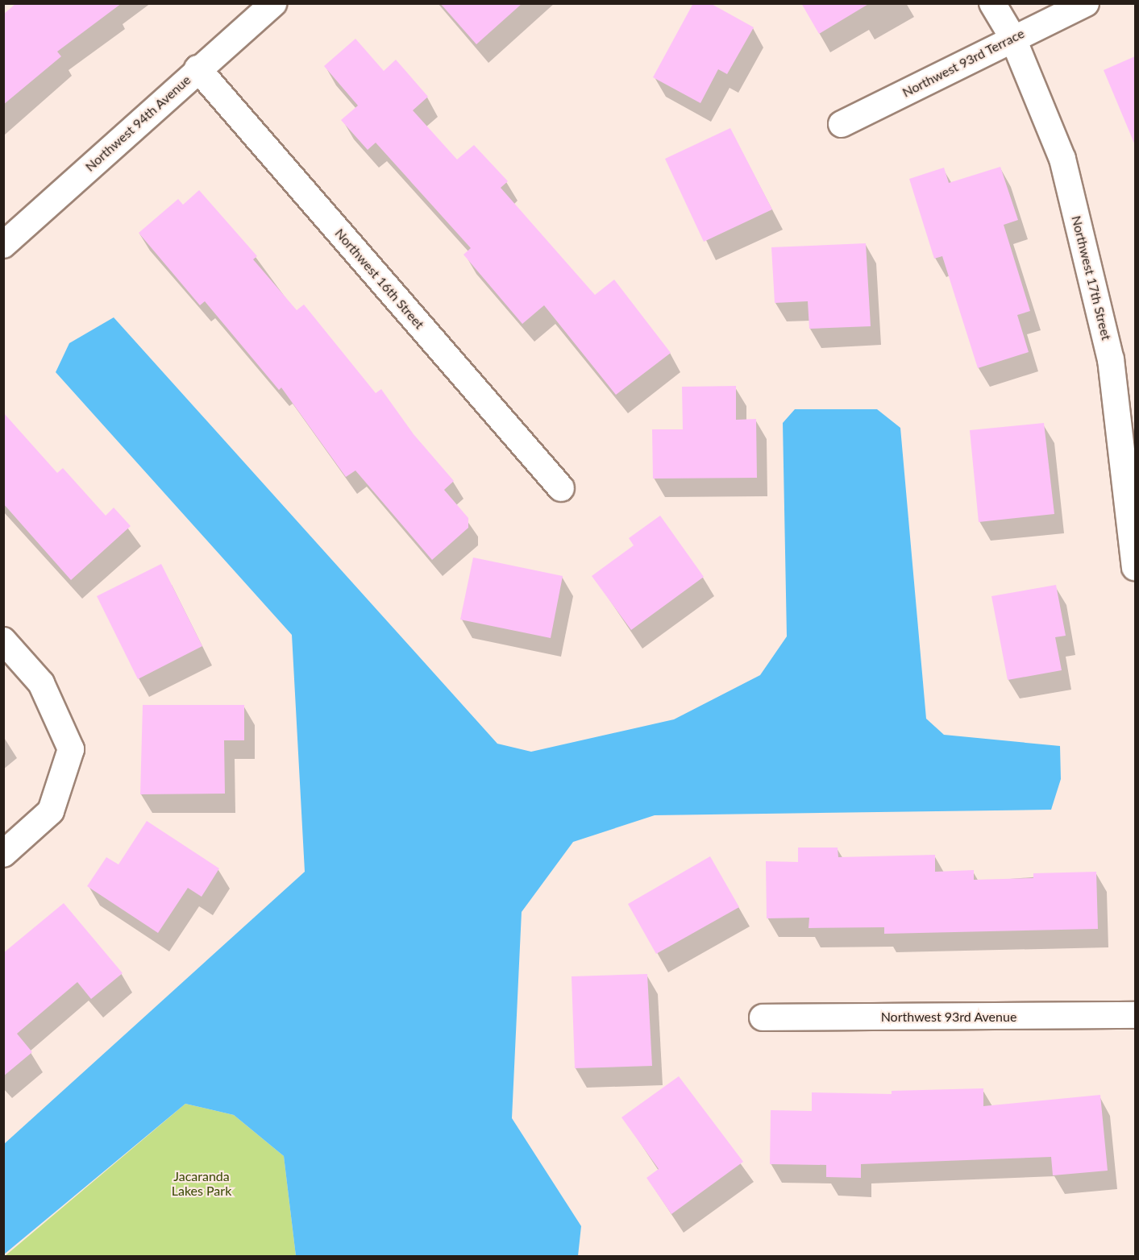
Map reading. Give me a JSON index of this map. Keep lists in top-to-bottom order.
{
  "streets": {
    "street": [
      "Northwest 93rd Terrace",
      "Northwest 94th Avenue",
      "Northwest 17th Street",
      "Northwest 16th Street",
      "Northwest 93rd Avenue"
    ]
  },
  "crossings": [
    ["Northwest 93rd Terrace", "Northwest 17th Street"],
    ["Northwest 94th Avenue", "Northwest 16th Street"]
  ],
  "parks": ["Jacaranda Lakes Park"]
}
